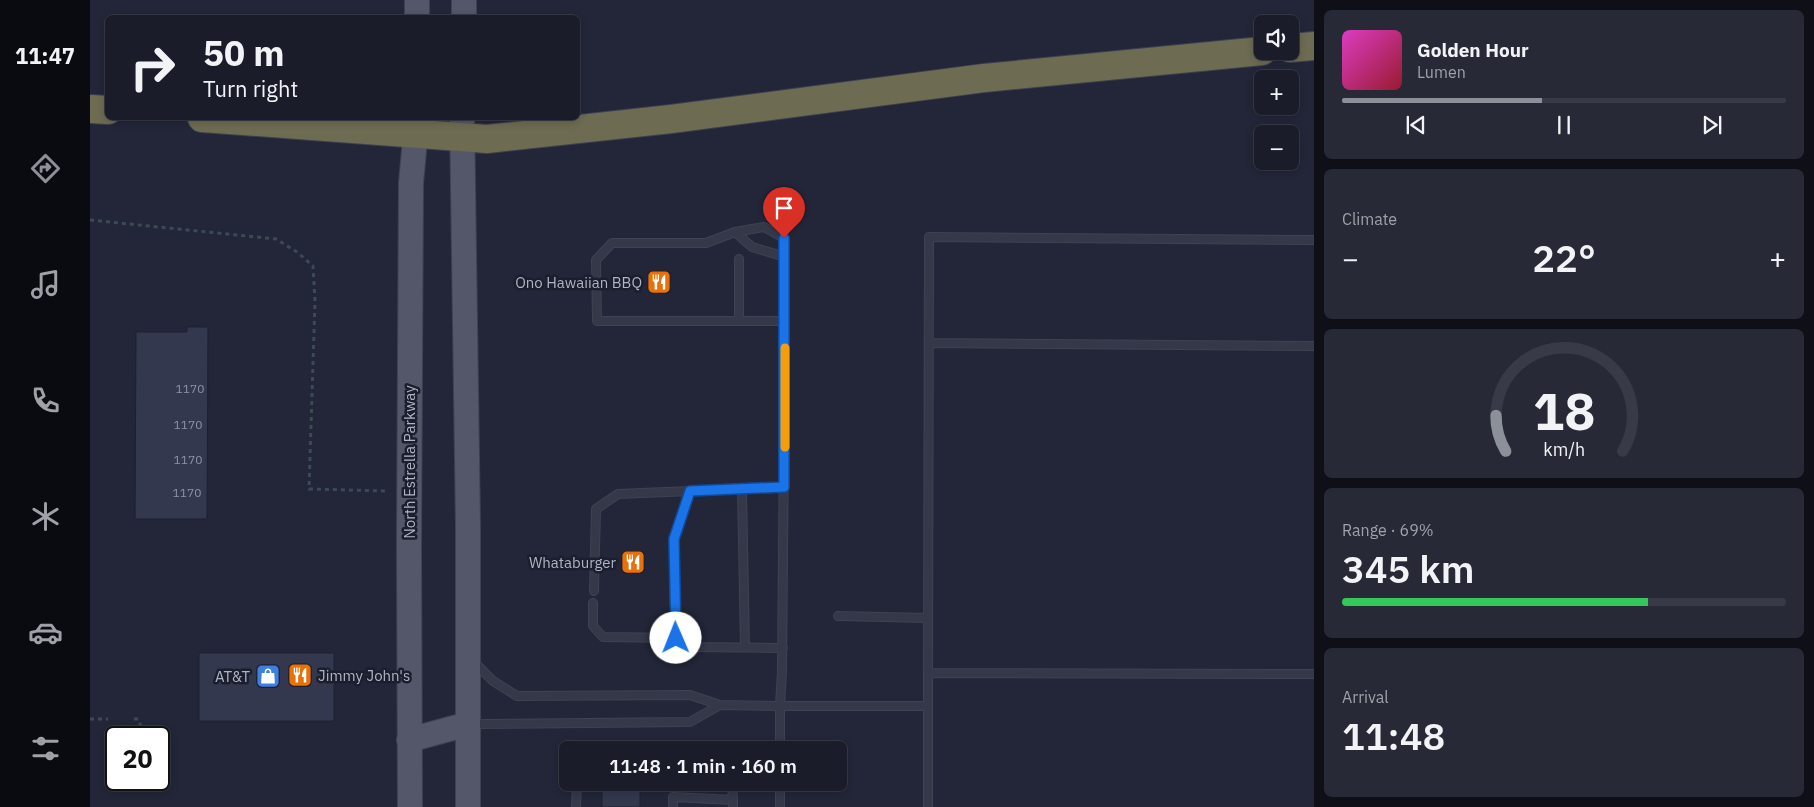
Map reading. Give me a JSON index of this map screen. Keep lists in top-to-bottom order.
{
  "streets": {
    "main road": ["North Estrella Parkway"]
  },
  "places": {
    "restaurant": ["Ono Hawaiian BBQ", "Whataburger", "Jimmy John's"],
    "shop": ["AT&T"]
  },
  "house_numbers": [
    "1170",
    "1170",
    "1170",
    "1170"
  ],
  "page": {
    "tabs": "11:47",
    "map_buttons": ["+", "−"],
    "turn": ["50 m", "Turn right"],
    "song": ["Golden Hour", "Lumen"],
    "tile": [
      "Climate",
      ["Range · 69%", "345 km"],
      ["Arrival", "11:48"]
    ],
    "heat": ["−", "22°", "+"],
    "limit": "20",
    "trip": "11:48 · 1 min · 160 m",
    "gauge": ["18", "km/h"]
  }
}
